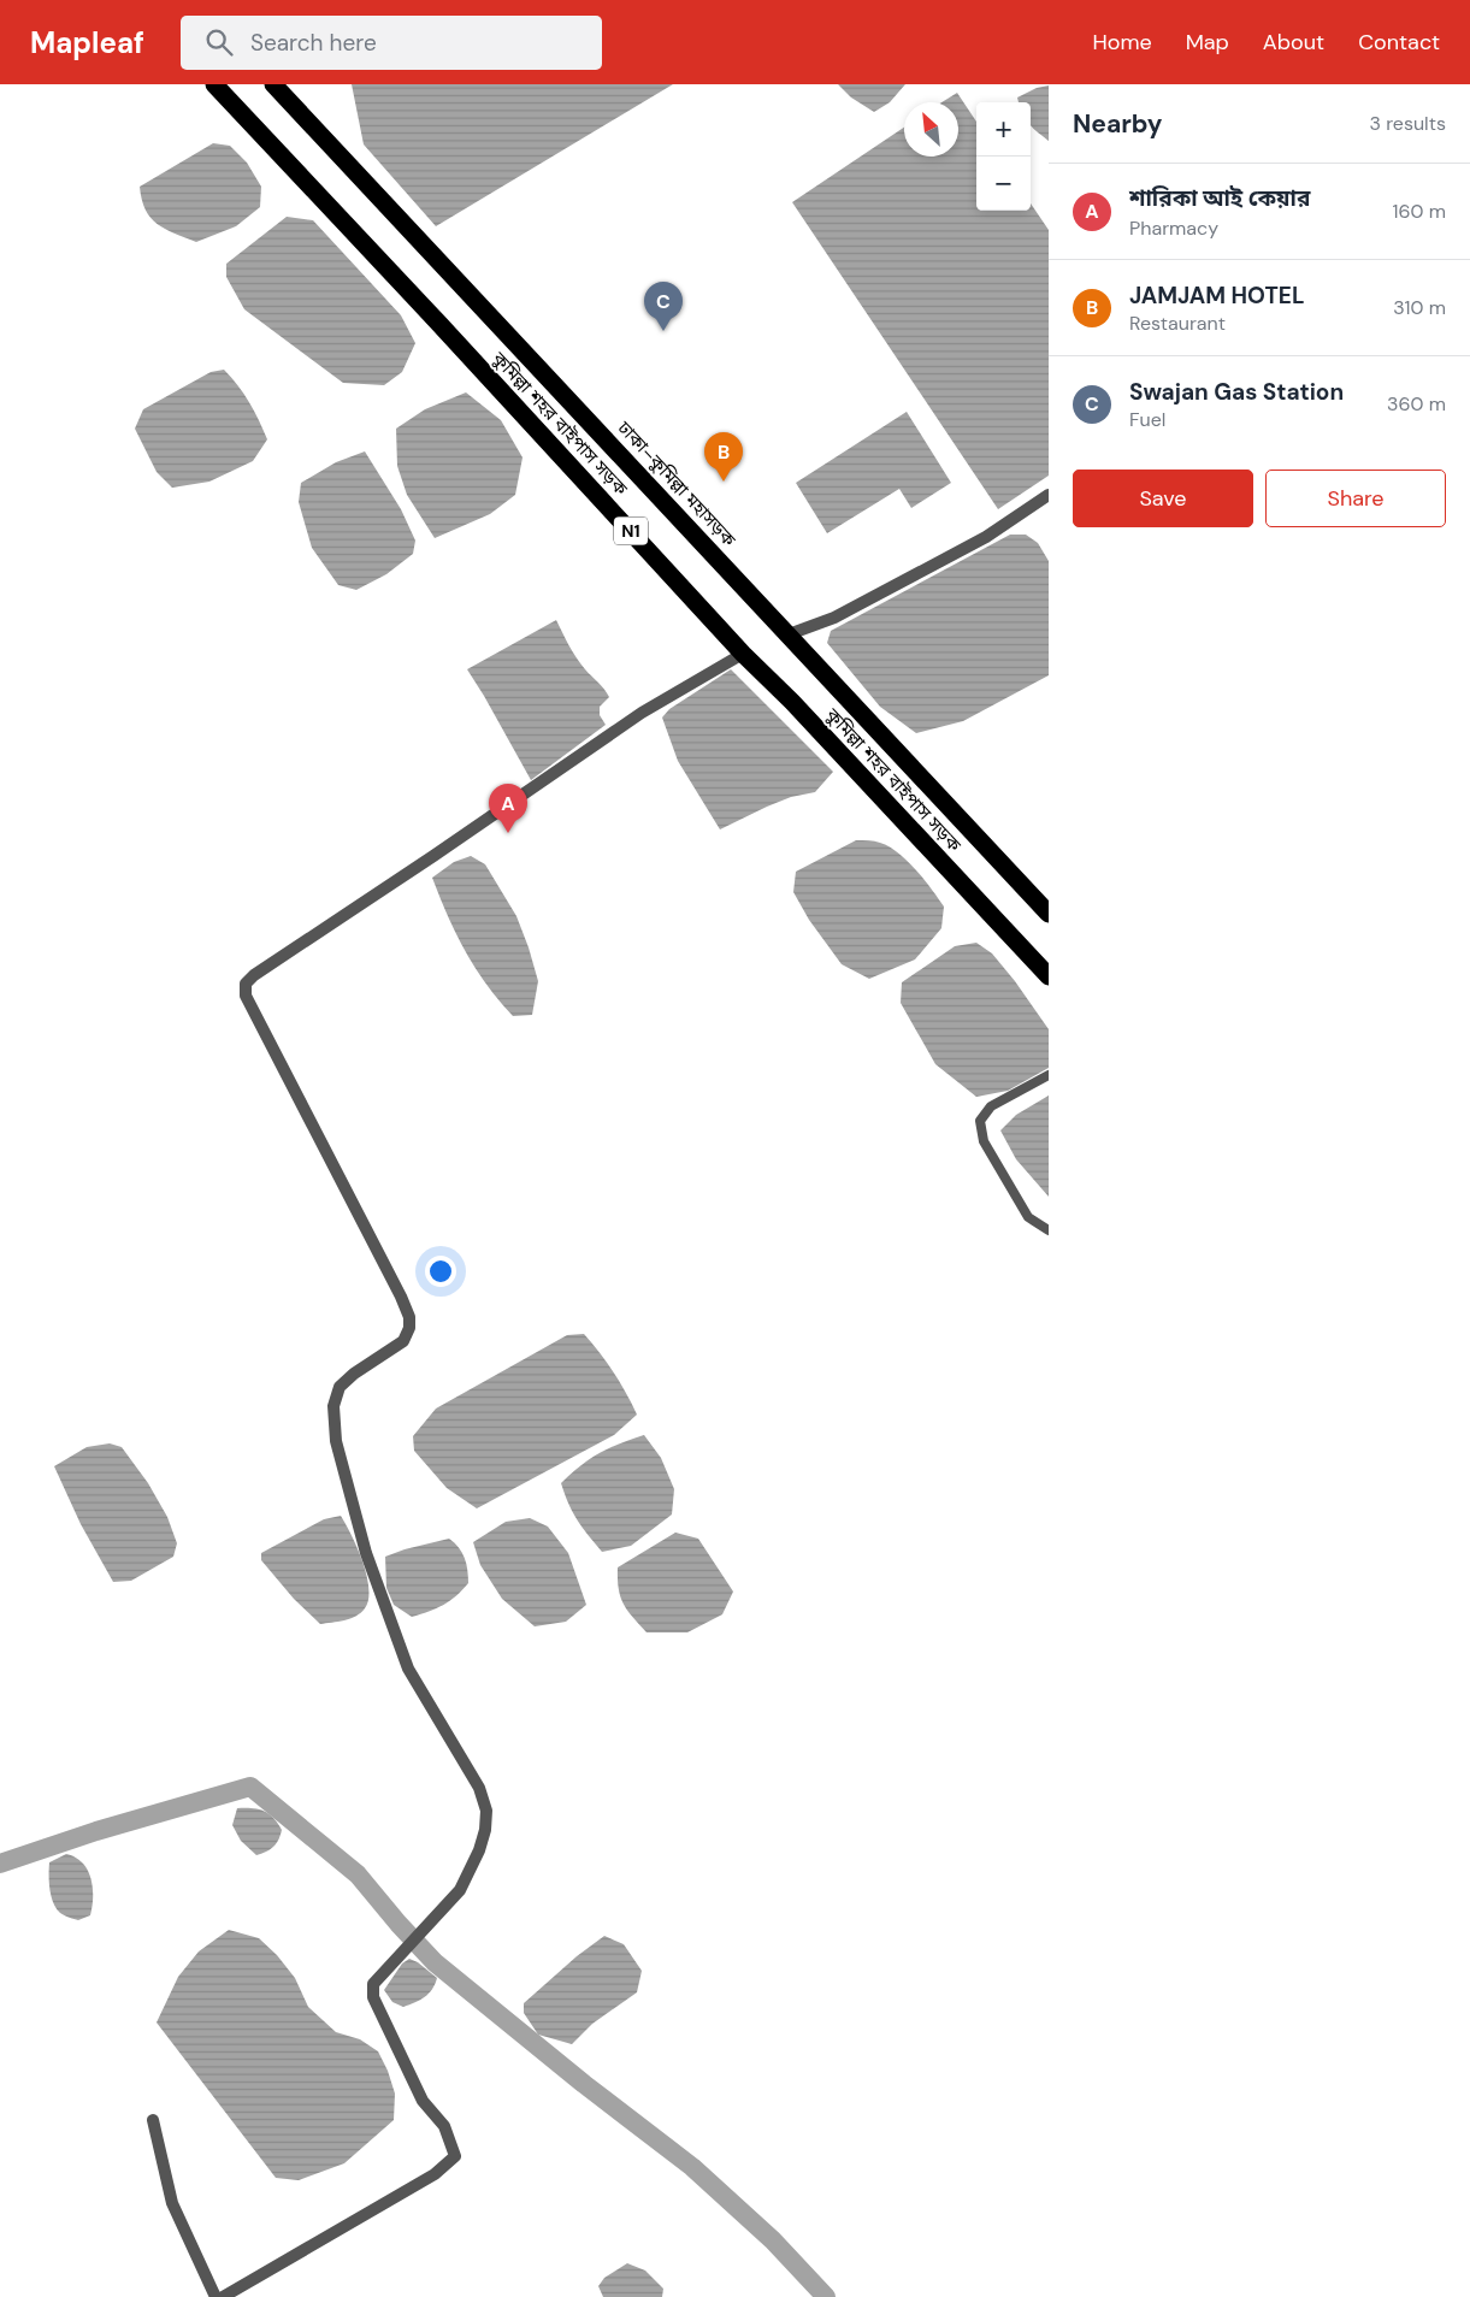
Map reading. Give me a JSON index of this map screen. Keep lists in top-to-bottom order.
{
  "streets": {
    "highway": ["কুমিল্লা শহর বাইপাস সড়ক", "ঢাকা–কুমিল্লা মহাসড়ক", "N1"]
  },
  "north": "top left",
  "page": {
    "header": "Mapleaf",
    "search": "Search here",
    "nav": [
      "Home",
      "Map",
      "About",
      "Contact"
    ],
    "heading": ["Nearby", "3 results"],
    "map_buttons": ["+", "−"],
    "list": [
      {
        "mark": "A",
        "name": "শারিকা আই কেয়ার",
        "note": "Pharmacy",
        "value": "160 m"
      },
      {
        "mark": "B",
        "name": "JAMJAM HOTEL",
        "note": "Restaurant",
        "value": "310 m"
      },
      {
        "mark": "C",
        "name": "Swajan Gas Station",
        "note": "Fuel",
        "value": "360 m"
      }
    ],
    "pins": ["C", "B", "A"],
    "buttons": ["Save", "Share"]
  }
}
